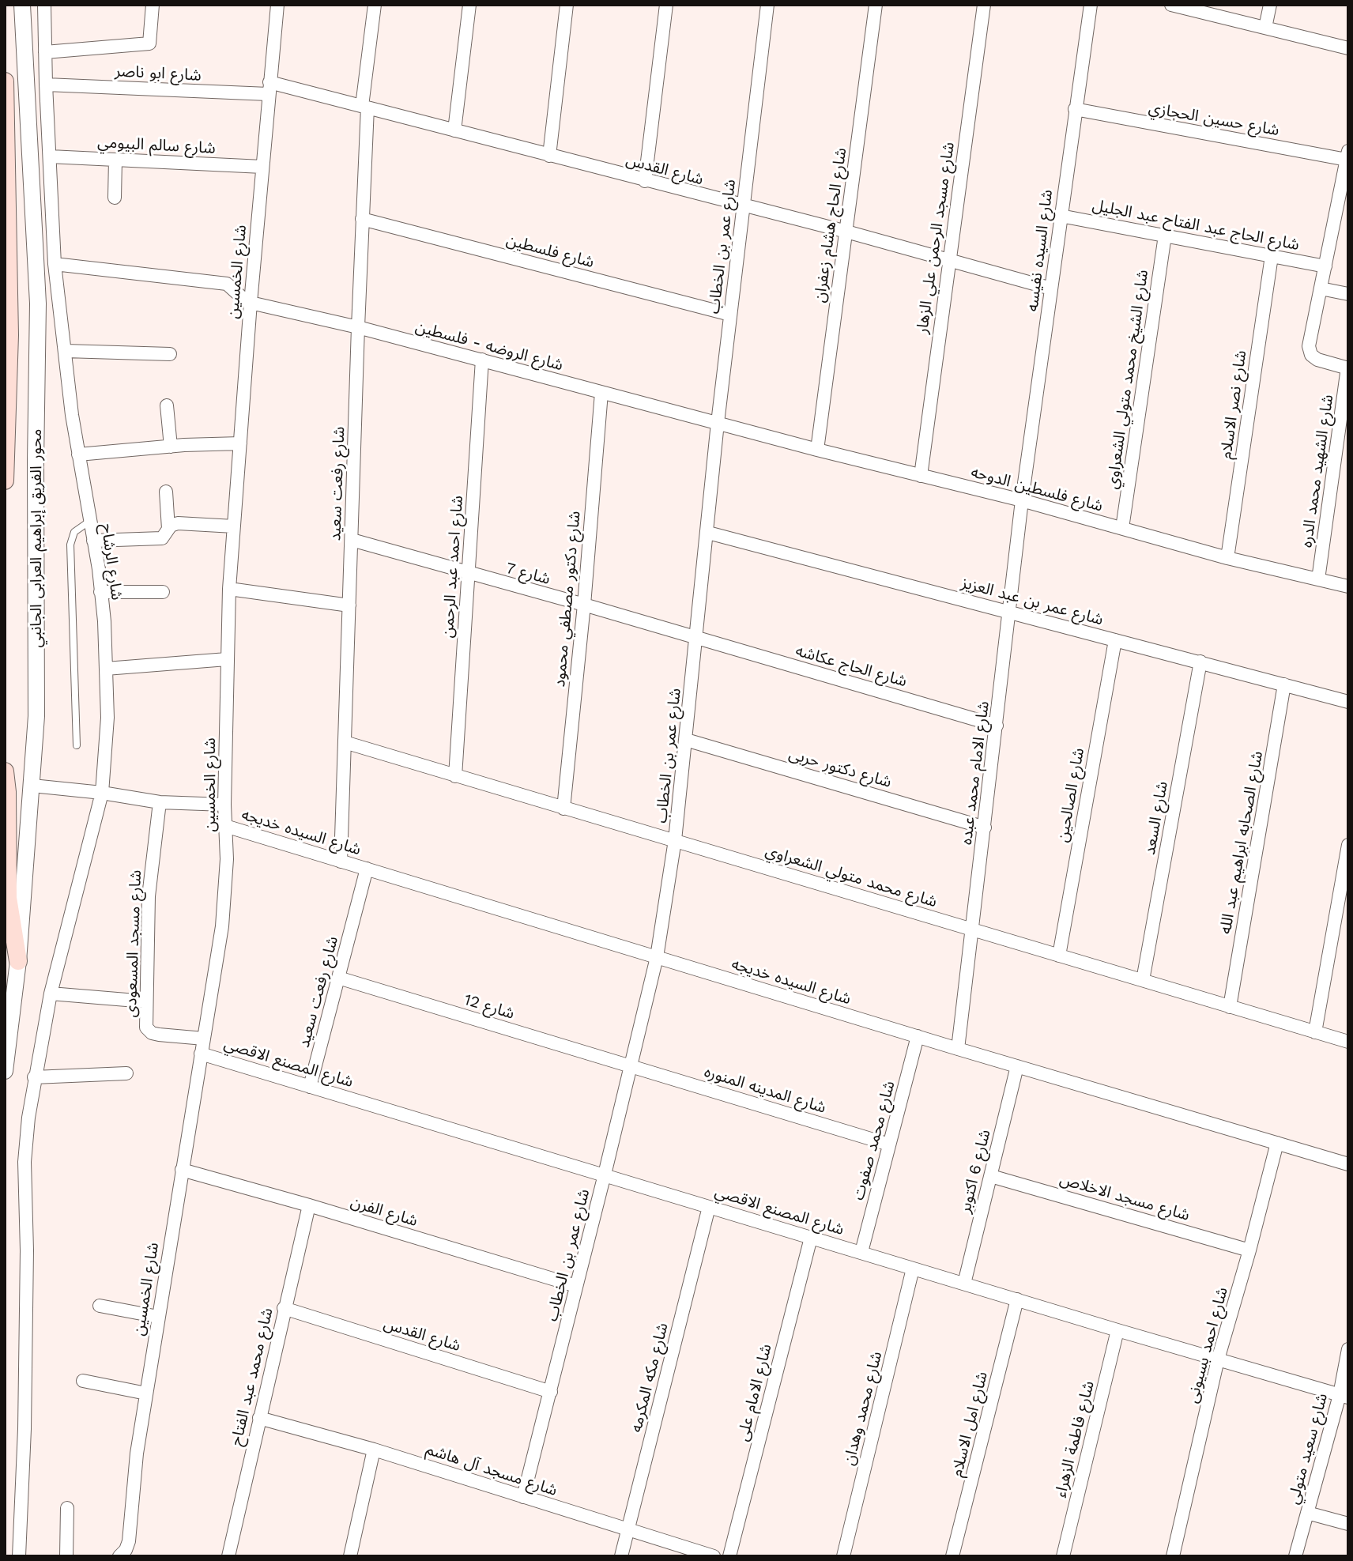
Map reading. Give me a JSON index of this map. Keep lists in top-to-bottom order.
{
  "streets": {
    "street": [
      "شارع ابو ناصر",
      "شارع حسين الحجازي",
      "شارع سالم البيومي",
      "شارع القدس",
      "شارع الحاج هشام زعفران",
      "شارع الحاج عبد الفتاح عبد الجليل",
      "شارع مسجد الرحمن علي الزهار",
      "شارع عمر بن الخطاب",
      "شارع السيده نفيسه",
      "شارع فلسطين",
      "شارع الخمسين",
      "شارع الروضه - فلسطين",
      "شارع الشيخ محمد متولي الشعراوي",
      "شارع نصر الاسلام",
      "شارع الشهيد محمد الدره",
      "شارع رفعت سعيد",
      "شارع فلسطين الدوحه",
      "محور الفريق إبراهيم العرابى الجانبي",
      "شارع الرشاح",
      "شارع احمد عبد الرحمن",
      "شارع 7",
      "شارع دكتور مصطفي محمود",
      "شارع عمر بن عبد العزيز",
      "شارع الحاج عكاشه",
      "شارع دكتور حربى",
      "شارع الامام محمد عبده",
      "شارع الصالحين",
      "شارع السعد",
      "شارع السيده خديجه",
      "شارع الصحابه ابراهيم عبد الله",
      "شارع محمد متولي الشعراوي",
      "شارع مسجد المسعودى",
      "شارع 12",
      "شارع المصنع الاقصي",
      "شارع المدينه المنوره",
      "شارع محمد صفوت",
      "شارع 6 اكتوبر",
      "شارع مسجد الاخلاص",
      "شارع الفرن",
      "شارع احمد بسيونى",
      "شارع محمد عبد الفتاح",
      "شارع مكه المكرمه",
      "شارع الامام على",
      "شارع محمد وهدان",
      "شارع امل الاسلام",
      "شارع فاطمة الزهراء",
      "شارع سعيد متولي",
      "شارع مسجد آل هاشم"
    ]
  },
  "crossings": [
    ["شارع ابو ناصر", "شارع القدس"],
    ["شارع ابو ناصر", "شارع الخمسين"],
    ["شارع ابو ناصر", "شارع الرشاح"],
    ["شارع حسين الحجازي", "شارع السيده نفيسه"],
    ["شارع سالم البيومي", "شارع الخمسين"],
    ["شارع سالم البيومي", "شارع الرشاح"],
    ["شارع القدس", "شارع الحاج هشام زعفران"],
    ["شارع القدس", "شارع مسجد الرحمن علي الزهار"],
    ["شارع القدس", "شارع عمر بن الخطاب"],
    ["شارع القدس", "شارع السيده نفيسه"],
    ["شارع القدس", "شارع الخمسين"],
    ["شارع القدس", "شارع رفعت سعيد"],
    ["شارع القدس", "شارع محمد عبد الفتاح"],
    ["شارع الحاج هشام زعفران", "شارع فلسطين الدوحه"],
    ["شارع الحاج عبد الفتاح عبد الجليل", "شارع السيده نفيسه"],
    ["شارع الحاج عبد الفتاح عبد الجليل", "شارع الشيخ محمد متولي الشعراوي"],
    ["شارع الحاج عبد الفتاح عبد الجليل", "شارع نصر الاسلام"],
    ["شارع مسجد الرحمن علي الزهار", "شارع فلسطين الدوحه"],
    ["شارع عمر بن الخطاب", "شارع فلسطين"],
    ["شارع عمر بن الخطاب", "شارع الروضه - فلسطين"],
    ["شارع عمر بن الخطاب", "شارع فلسطين الدوحه"],
    ["شارع عمر بن الخطاب", "شارع 7"],
    ["شارع عمر بن الخطاب", "شارع عمر بن عبد العزيز"],
    ["شارع عمر بن الخطاب", "شارع الحاج عكاشه"],
    ["شارع عمر بن الخطاب", "شارع دكتور حربى"],
    ["شارع عمر بن الخطاب", "شارع السيده خديجه"],
    ["شارع عمر بن الخطاب", "شارع محمد متولي الشعراوي"],
    ["شارع عمر بن الخطاب", "شارع 12"],
    ["شارع عمر بن الخطاب", "شارع المصنع الاقصي"],
    ["شارع عمر بن الخطاب", "شارع المدينه المنوره"],
    ["شارع عمر بن الخطاب", "شارع الفرن"],
    ["شارع عمر بن الخطاب", "شارع مسجد آل هاشم"],
    ["شارع السيده نفيسه", "شارع فلسطين الدوحه"],
    ["شارع السيده نفيسه", "شارع الامام محمد عبده"],
    ["شارع فلسطين", "شارع رفعت سعيد"],
    ["شارع الخمسين", "شارع الروضه - فلسطين"],
    ["شارع الخمسين", "شارع السيده خديجه"],
    ["شارع الخمسين", "شارع مسجد المسعودى"],
    ["شارع الخمسين", "شارع المصنع الاقصي"],
    ["شارع الخمسين", "شارع الفرن"],
    ["شارع الروضه - فلسطين", "شارع رفعت سعيد"],
    ["شارع الروضه - فلسطين", "شارع فلسطين الدوحه"],
    ["شارع الروضه - فلسطين", "شارع احمد عبد الرحمن"],
    ["شارع الروضه - فلسطين", "شارع دكتور مصطفي محمود"],
    ["شارع الشيخ محمد متولي الشعراوي", "شارع فلسطين الدوحه"],
    ["شارع نصر الاسلام", "شارع فلسطين الدوحه"],
    ["شارع الشهيد محمد الدره", "شارع فلسطين الدوحه"],
    ["شارع رفعت سعيد", "شارع 7"],
    ["شارع رفعت سعيد", "شارع السيده خديجه"],
    ["شارع رفعت سعيد", "شارع محمد متولي الشعراوي"],
    ["شارع رفعت سعيد", "شارع 12"],
    ["شارع رفعت سعيد", "شارع المصنع الاقصي"],
    ["شارع فلسطين الدوحه", "شارع الامام محمد عبده"],
    ["شارع احمد عبد الرحمن", "شارع 7"],
    ["شارع احمد عبد الرحمن", "شارع محمد متولي الشعراوي"],
    ["شارع 7", "شارع دكتور مصطفي محمود"],
    ["شارع 7", "شارع الحاج عكاشه"],
    ["شارع دكتور مصطفي محمود", "شارع محمد متولي الشعراوي"],
    ["شارع عمر بن عبد العزيز", "شارع الامام محمد عبده"],
    ["شارع عمر بن عبد العزيز", "شارع الصالحين"],
    ["شارع عمر بن عبد العزيز", "شارع السعد"],
    ["شارع عمر بن عبد العزيز", "شارع الصحابه ابراهيم عبد الله"],
    ["شارع الحاج عكاشه", "شارع الامام محمد عبده"],
    ["شارع دكتور حربى", "شارع الامام محمد عبده"],
    ["شارع الامام محمد عبده", "شارع السيده خديجه"],
    ["شارع الامام محمد عبده", "شارع محمد متولي الشعراوي"],
    ["شارع الصالحين", "شارع محمد متولي الشعراوي"],
    ["شارع السعد", "شارع محمد متولي الشعراوي"],
    ["شارع السيده خديجه", "شارع محمد صفوت"],
    ["شارع السيده خديجه", "شارع 6 اكتوبر"],
    ["شارع السيده خديجه", "شارع احمد بسيونى"],
    ["شارع الصحابه ابراهيم عبد الله", "شارع محمد متولي الشعراوي"],
    ["شارع 12", "شارع المدينه المنوره"],
    ["شارع المصنع الاقصي", "شارع محمد صفوت"],
    ["شارع المصنع الاقصي", "شارع 6 اكتوبر"],
    ["شارع المصنع الاقصي", "شارع احمد بسيونى"],
    ["شارع المصنع الاقصي", "شارع مكه المكرمه"],
    ["شارع المصنع الاقصي", "شارع الامام على"],
    ["شارع المصنع الاقصي", "شارع محمد وهدان"],
    ["شارع المصنع الاقصي", "شارع امل الاسلام"],
    ["شارع المصنع الاقصي", "شارع فاطمة الزهراء"],
    ["شارع المصنع الاقصي", "شارع سعيد متولي"],
    ["شارع المدينه المنوره", "شارع محمد صفوت"],
    ["شارع 6 اكتوبر", "شارع مسجد الاخلاص"],
    ["شارع مسجد الاخلاص", "شارع احمد بسيونى"],
    ["شارع الفرن", "شارع محمد عبد الفتاح"],
    ["شارع محمد عبد الفتاح", "شارع مسجد آل هاشم"],
    ["شارع مكه المكرمه", "شارع مسجد آل هاشم"]
  ]
}
